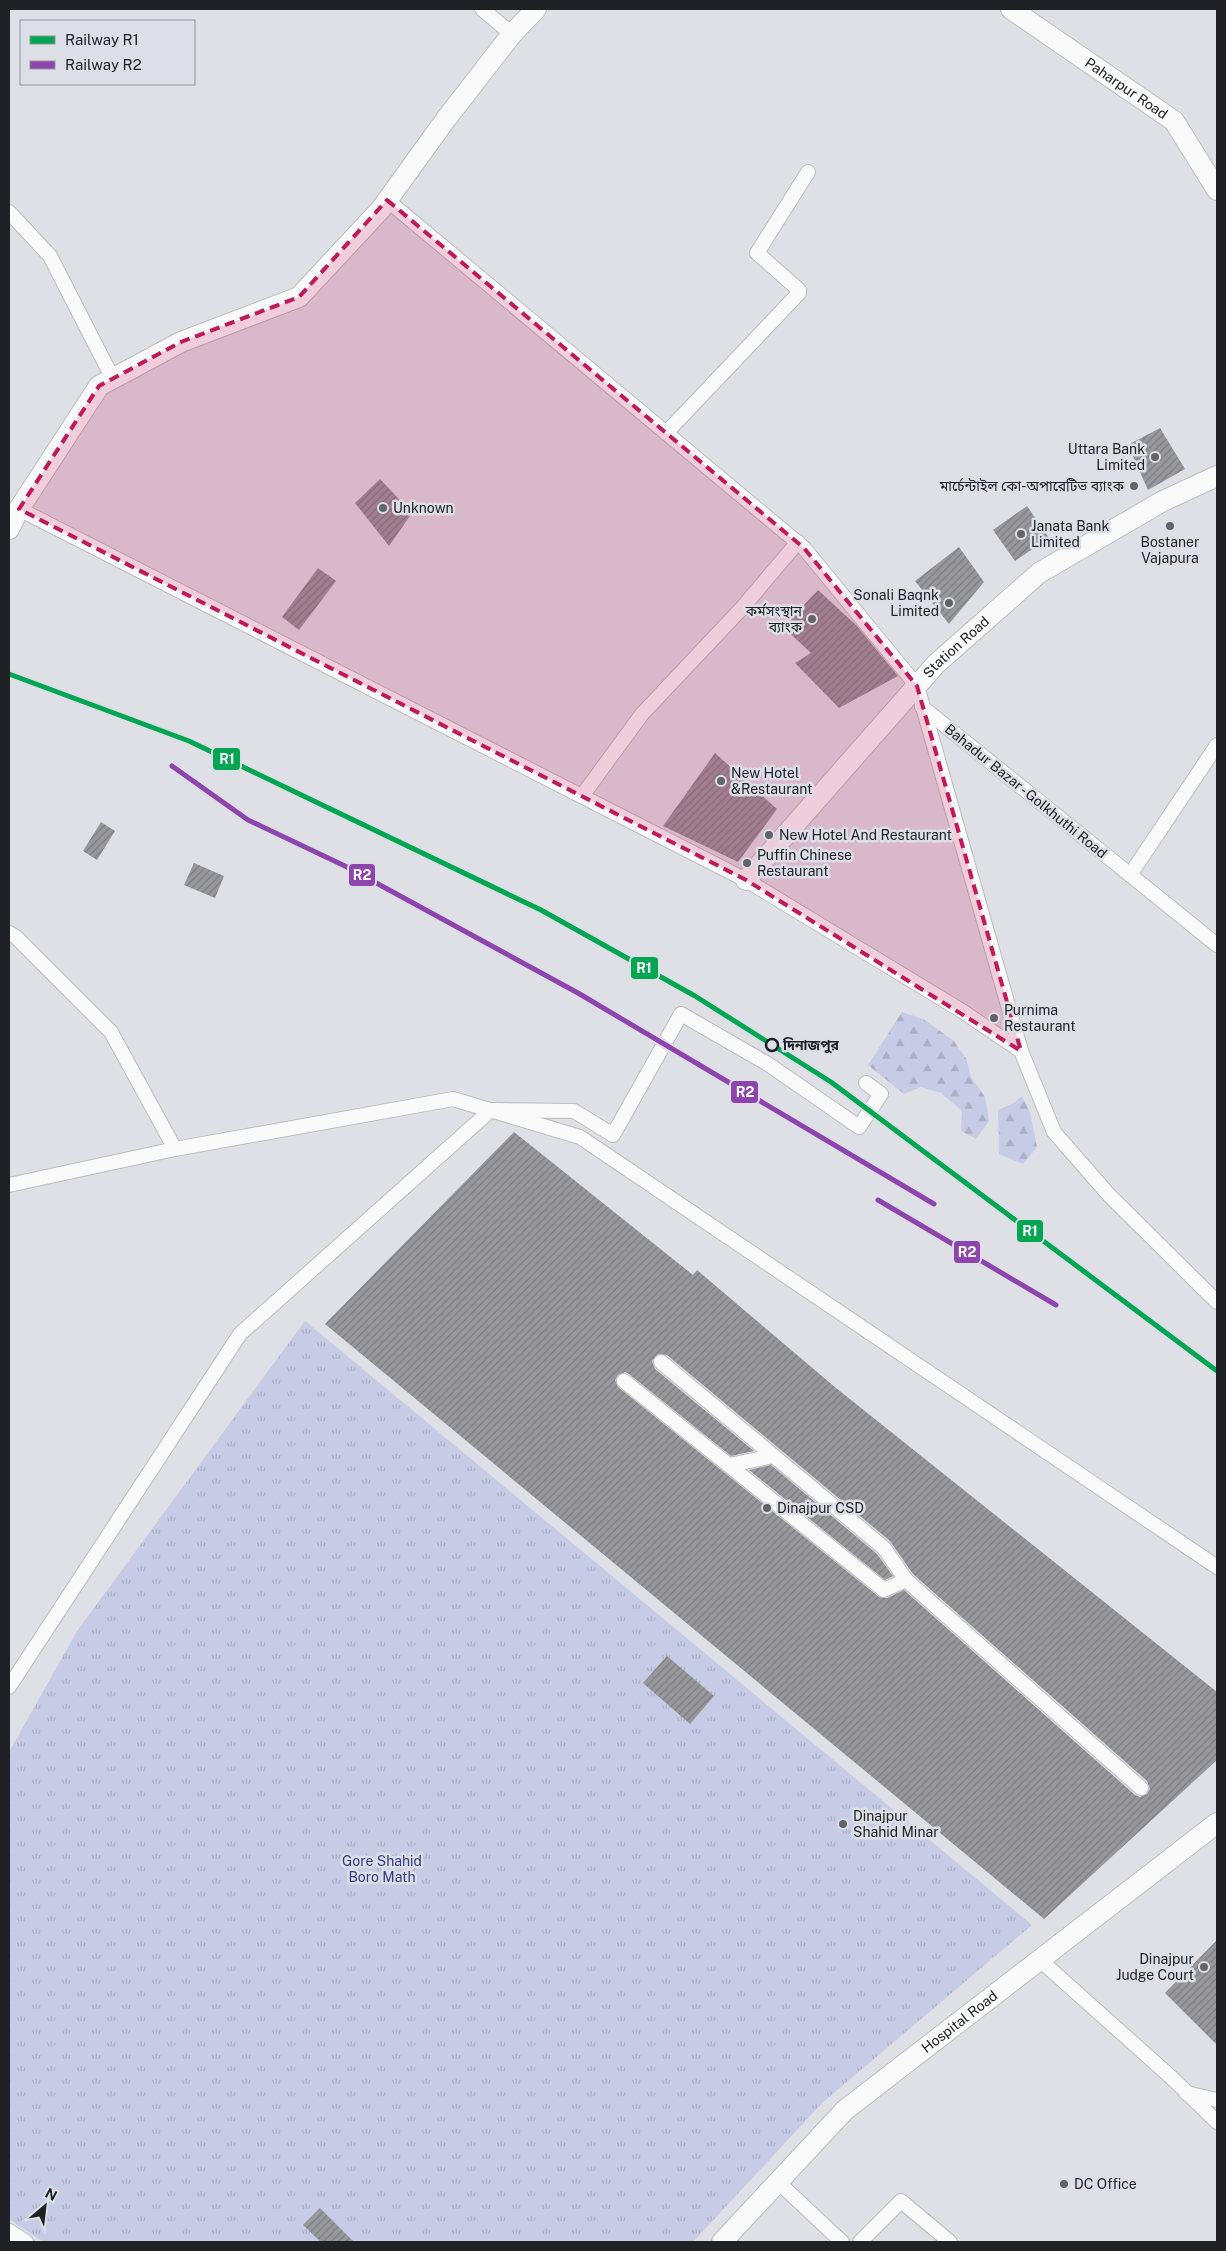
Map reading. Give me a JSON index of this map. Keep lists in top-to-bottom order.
{
  "streets": {
    "street": [
      "Paharpur Road",
      "Station Road",
      "Bahadur Bazar - Golkhuthi Road",
      "Hospital Road"
    ]
  },
  "parks": ["Gore Shahid Boro Math"],
  "places": [
    "Uttara Bank Limited",
    "মার্চেন্টাইল কো-অপারেটিভ ব্যাংক",
    "Unknown",
    "Bostaner Vajapura",
    "Janata Bank Limited",
    "Sonali Baqnk Limited",
    "কর্মসংস্থান ব্যাংক",
    "New Hotel &Restaurant",
    "New Hotel And Restaurant",
    "Puffin Chinese Restaurant",
    "Purnima Restaurant",
    "দিনাজপুর",
    "Dinajpur CSD",
    "Dinajpur Shahid Minar",
    "Dinajpur Judge Court",
    "DC Office"
  ],
  "lines": ["rail line R1", "rail line R2"],
  "legend": ["Railway R1", "Railway R2"],
  "north": "top right"
}
